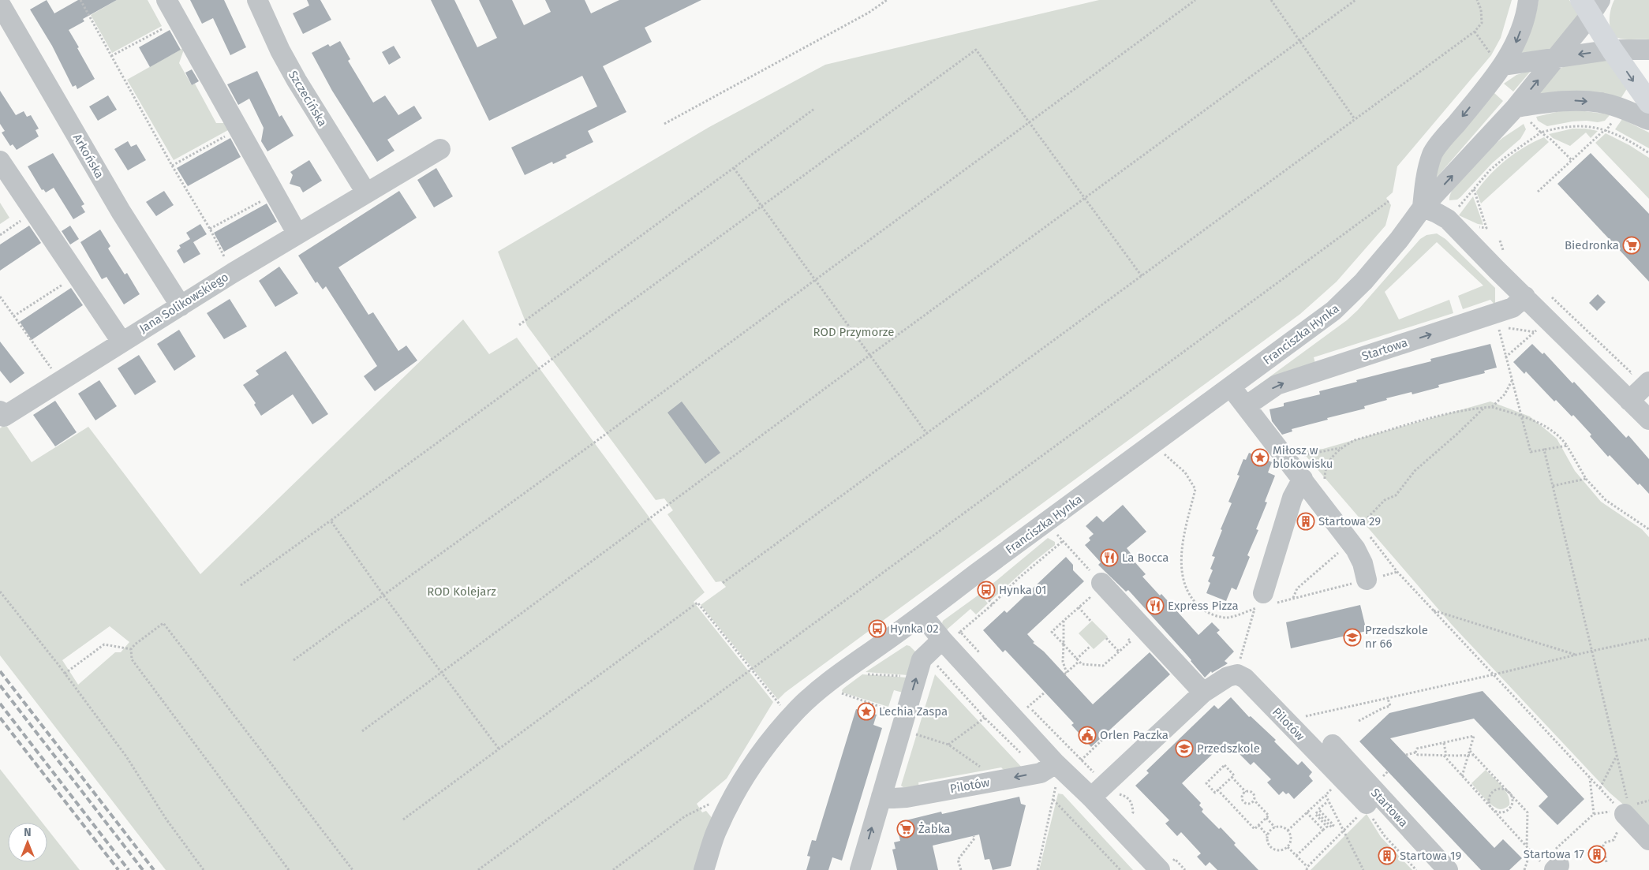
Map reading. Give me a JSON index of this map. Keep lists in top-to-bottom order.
{
  "streets": {
    "street": [
      "Szczecińska",
      "Arkońska",
      "Jana Solikowskiego",
      "Franciszka Hynka",
      "Startowa",
      "Pilotów"
    ]
  },
  "crossings": [
    ["Szczecińska", "Jana Solikowskiego"],
    ["Arkońska", "Jana Solikowskiego"]
  ],
  "one_way": ["Startowa"],
  "parks": ["ROD Przymorze", "ROD Kolejarz"],
  "places": {
    "supermarket": ["Biedronka", "Żabka"],
    "place": ["Miłosz w blokowisku", "Lechia Zaspa"],
    "building": ["Startowa 29", "Startowa 17", "Startowa 19"],
    "restaurant": ["La Bocca", "Express Pizza"],
    "bus stop": ["Hynka 01", "Hynka 02"],
    "school or university": ["Przedszkole nr 66", "Przedszkole"],
    "public building": ["Orlen Paczka"]
  },
  "north": "top"
}
